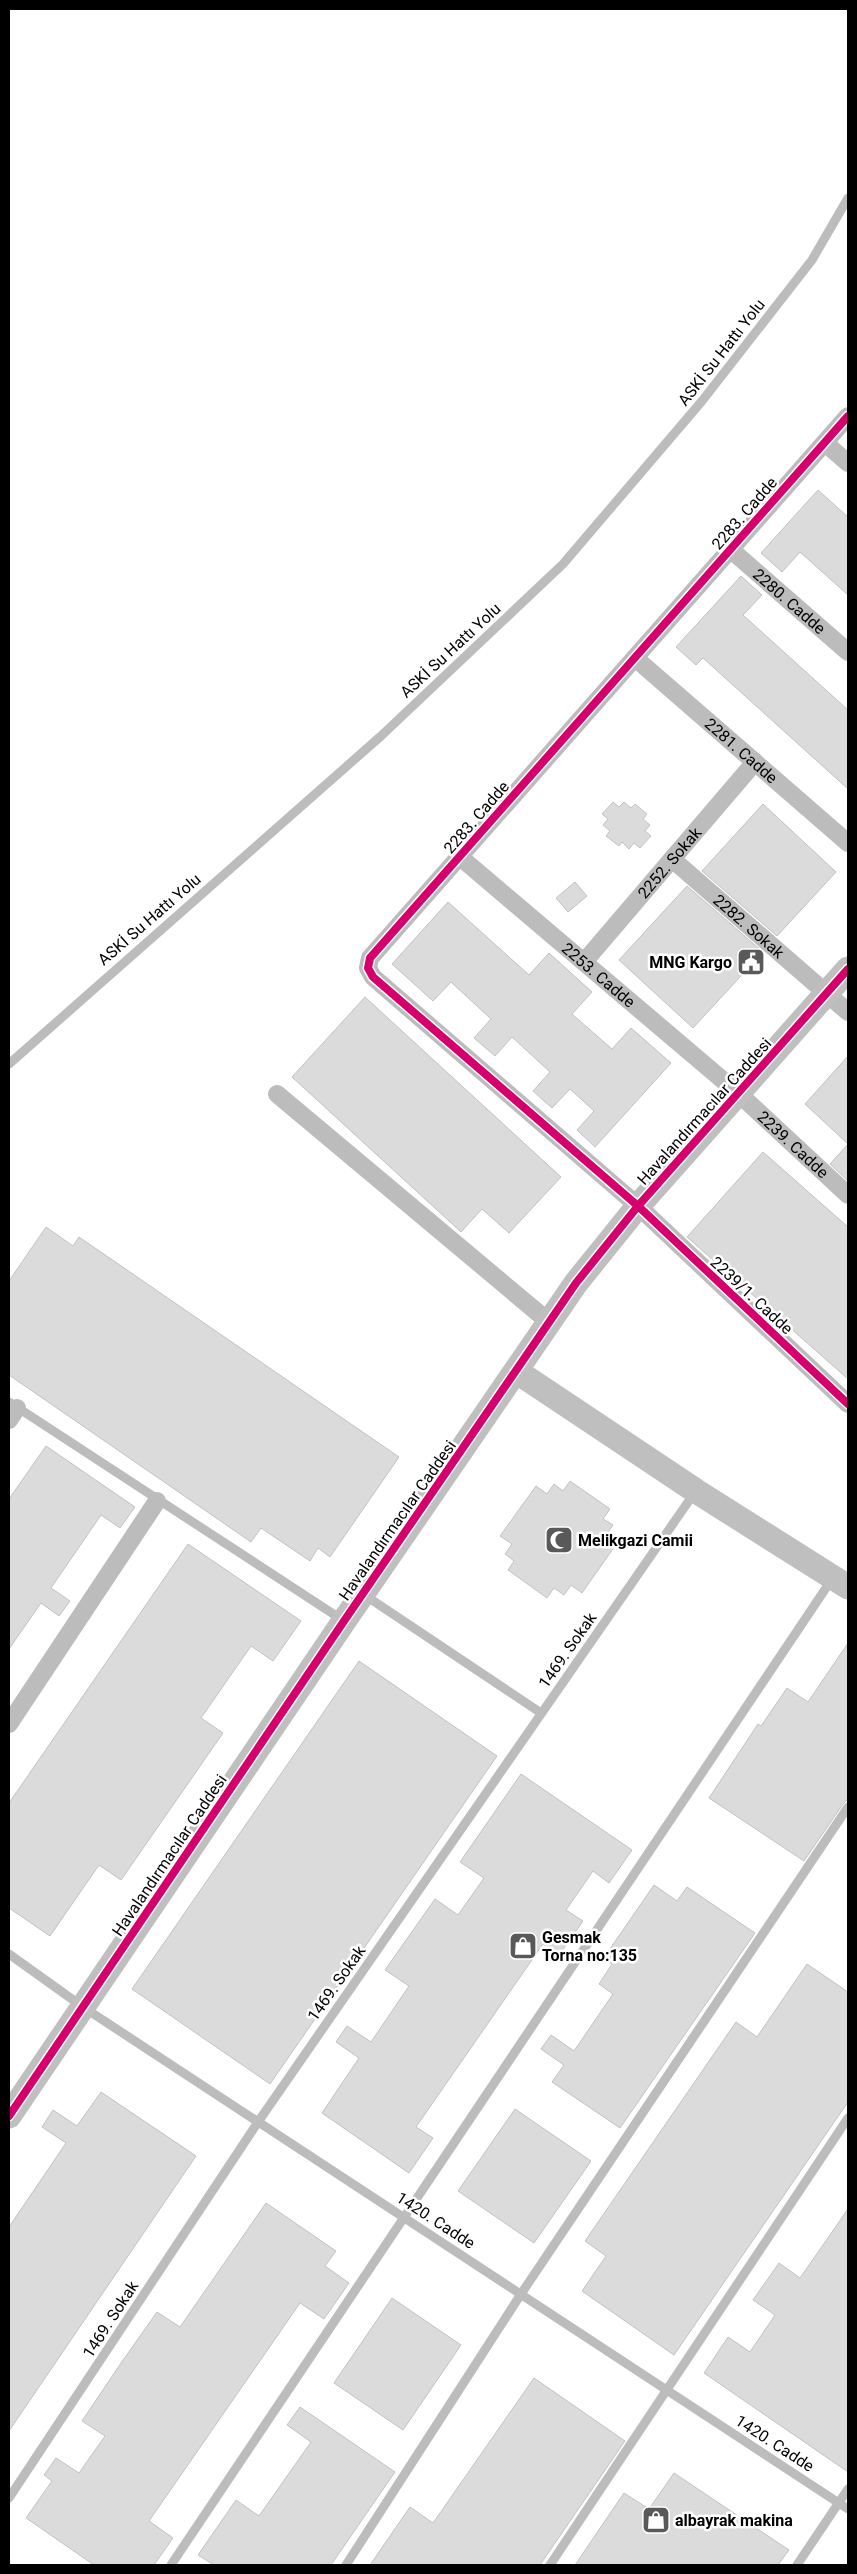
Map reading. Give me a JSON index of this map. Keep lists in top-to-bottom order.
{
  "streets": {
    "street": [
      "2283. Cadde",
      "2280. Cadde",
      "2281. Cadde",
      "2252. Sokak",
      "2282. Sokak",
      "2253. Cadde",
      "Havalandırmacılar Caddesi",
      "2239. Cadde",
      "2239/1. Cadde"
    ],
    "lane": ["ASKİ Su Hattı Yolu", "1469. Sokak", "1420. Cadde"]
  },
  "crossings": [
    ["2283. Cadde", "2280. Cadde"],
    ["2283. Cadde", "2281. Cadde"],
    ["2283. Cadde", "2253. Cadde"],
    ["2283. Cadde", "Havalandırmacılar Caddesi"],
    ["2283. Cadde", "2239/1. Cadde"],
    ["2281. Cadde", "2252. Sokak"],
    ["2252. Sokak", "2282. Sokak"],
    ["2252. Sokak", "2253. Cadde"],
    ["2282. Sokak", "Havalandırmacılar Caddesi"],
    ["2253. Cadde", "Havalandırmacılar Caddesi"],
    ["2253. Cadde", "2239. Cadde"],
    ["Havalandırmacılar Caddesi", "2239. Cadde"],
    ["Havalandırmacılar Caddesi", "2239/1. Cadde"],
    ["Havalandırmacılar Caddesi", "1420. Cadde"],
    ["1469. Sokak", "1420. Cadde"]
  ],
  "places": {
    "public building": ["MNG Kargo"],
    "mosque": ["Melikgazi Camii"],
    "shop": ["Gesmak Torna no:135", "albayrak makina"]
  }
}
